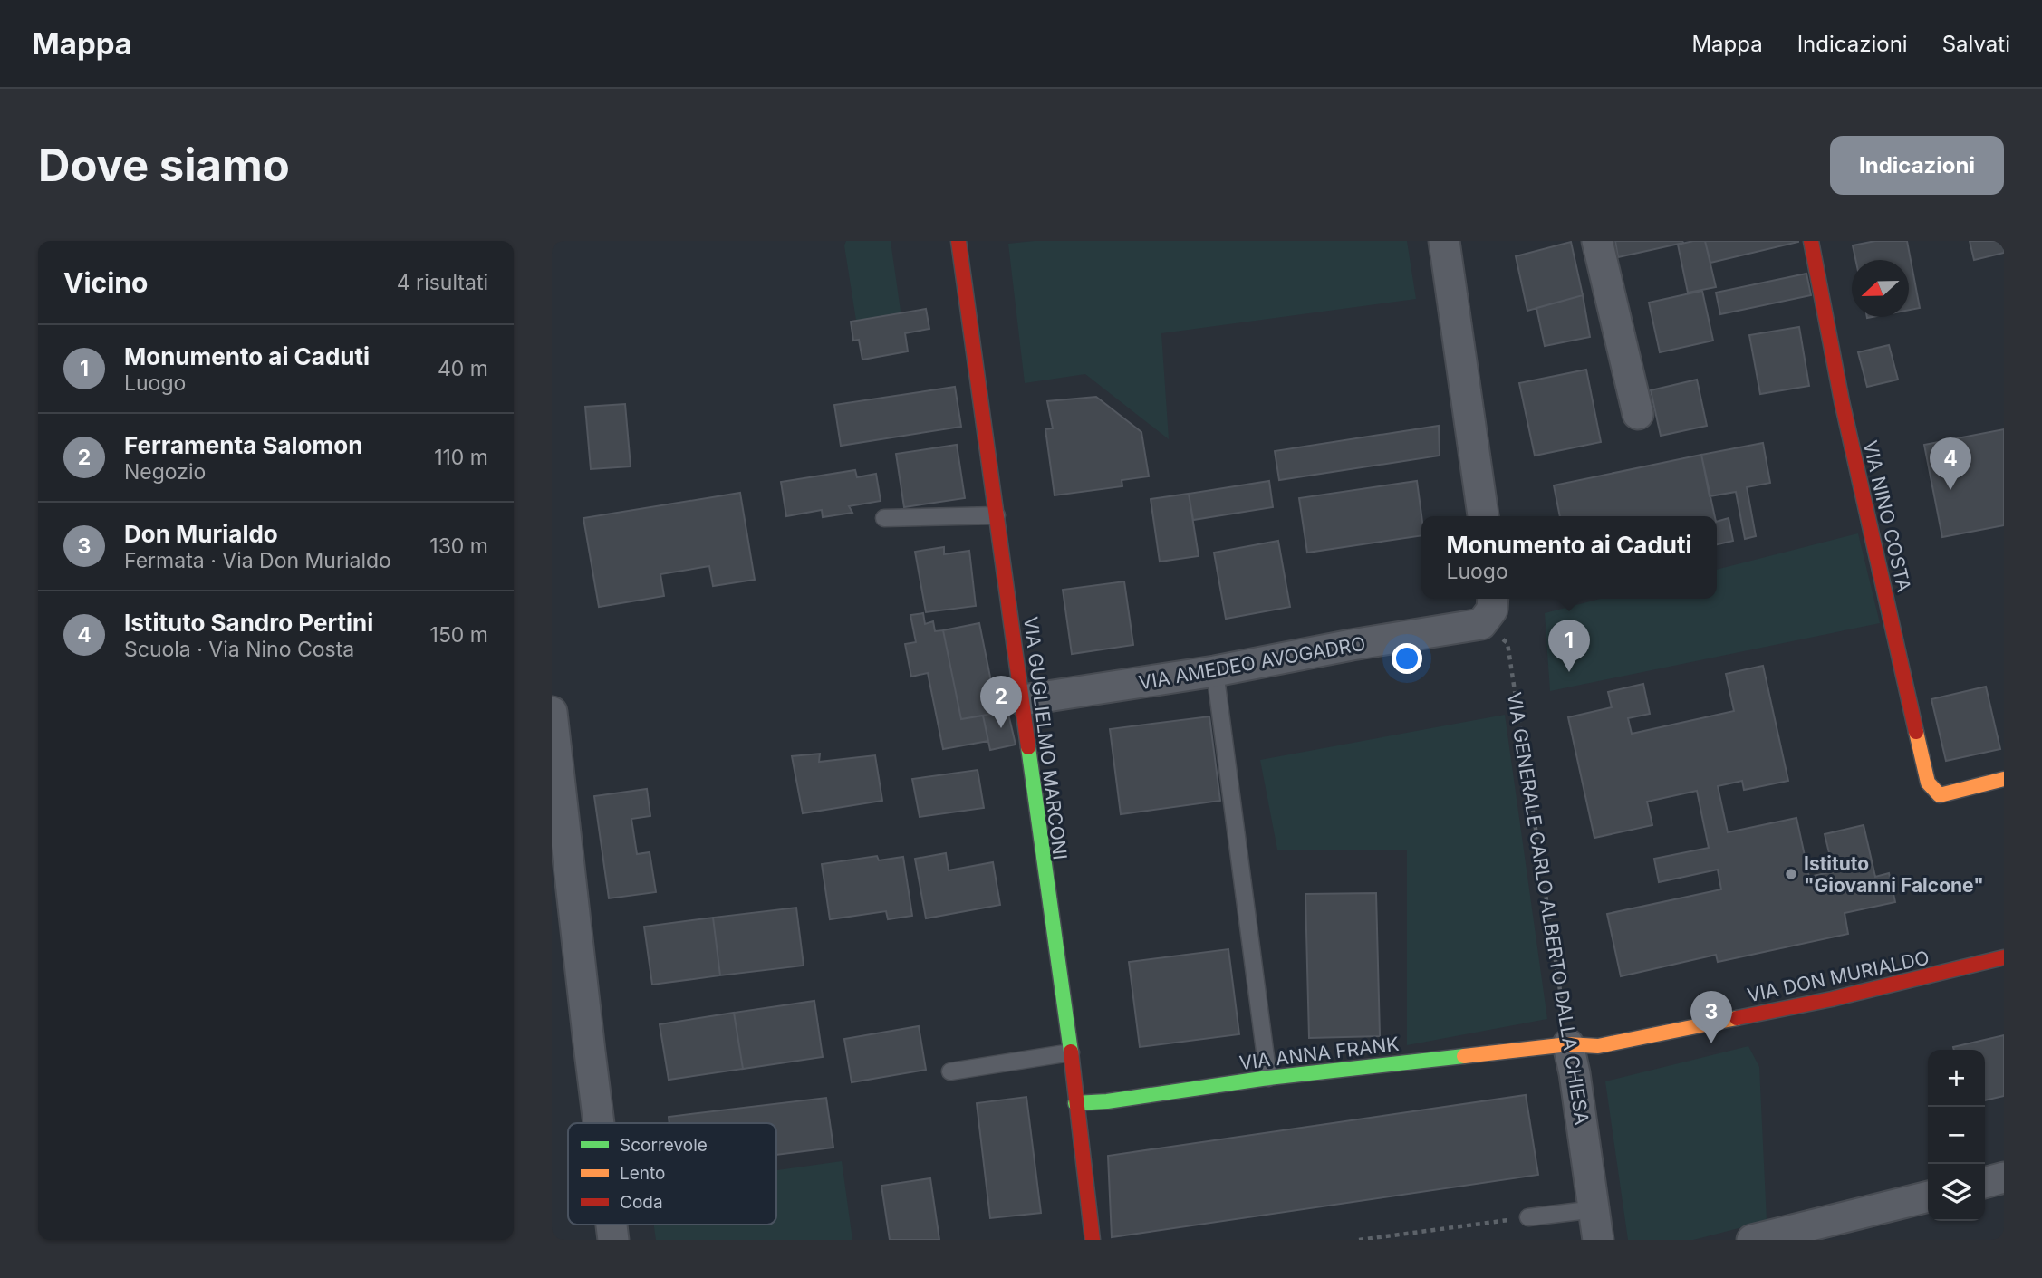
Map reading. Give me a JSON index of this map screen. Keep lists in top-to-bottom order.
{
  "streets": {
    "street": [
      "VIA NINO COSTA",
      "VIA AMEDEO AVOGADRO",
      "VIA GUGLIELMO MARCONI",
      "VIA GENERALE CARLO ALBERTO DALLA CHIESA",
      "VIA DON MURIALDO",
      "VIA ANNA FRANK"
    ]
  },
  "crossings": [
    ["VIA AMEDEO AVOGADRO", "VIA GUGLIELMO MARCONI"],
    ["VIA AMEDEO AVOGADRO", "VIA GENERALE CARLO ALBERTO DALLA CHIESA"],
    ["VIA GUGLIELMO MARCONI", "VIA ANNA FRANK"],
    ["VIA GENERALE CARLO ALBERTO DALLA CHIESA", "VIA DON MURIALDO"],
    ["VIA GENERALE CARLO ALBERTO DALLA CHIESA", "VIA ANNA FRANK"],
    ["VIA DON MURIALDO", "VIA ANNA FRANK"]
  ],
  "places": ["Istituto \"Giovanni Falcone\""],
  "legend": ["Scorrevole", "Lento", "Coda"],
  "north": "left",
  "page": {
    "header": "Mappa",
    "nav": ["Mappa", "Indicazioni", "Salvati"],
    "buttons": "Indicazioni",
    "title": "Dove siamo",
    "heading": ["Vicino", "4 risultati"],
    "list": [
      {
        "mark": "1",
        "name": "Monumento ai Caduti",
        "note": "Luogo",
        "value": "40 m"
      },
      {
        "mark": "2",
        "name": "Ferramenta Salomon",
        "note": "Negozio",
        "value": "110 m"
      },
      {
        "mark": "3",
        "name": "Don Murialdo",
        "note": "Fermata · Via Don Murialdo",
        "value": "130 m"
      },
      {
        "mark": "4",
        "name": "Istituto Sandro Pertini",
        "note": "Scuola · Via Nino Costa",
        "value": "150 m"
      }
    ],
    "pins": [
      "4",
      "1",
      "2",
      "3"
    ],
    "popup": ["Monumento ai Caduti", "Luogo"],
    "map_buttons": ["+", "−"]
  }
}
